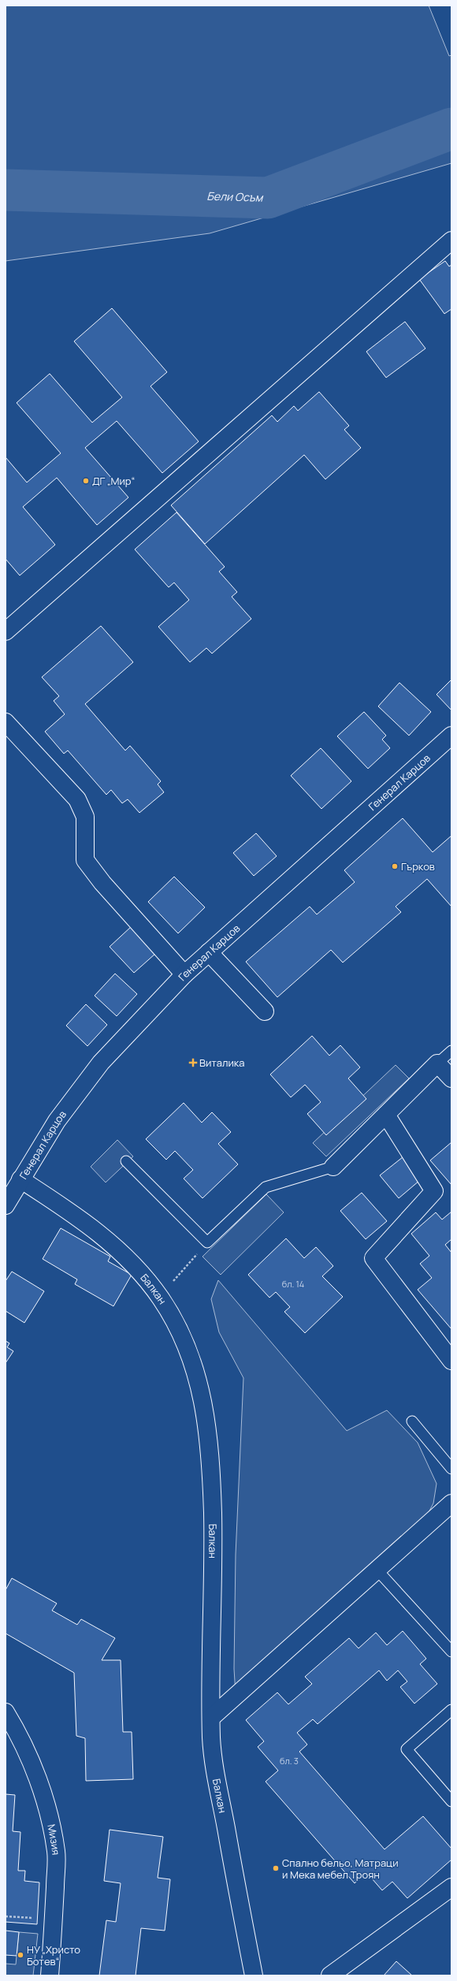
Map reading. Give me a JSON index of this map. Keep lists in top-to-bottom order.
{
  "streets": {
    "street": ["Генерал Карцов", "Балкан", "Мизия"]
  },
  "crossings": [
    ["Генерал Карцов", "Балкан"]
  ],
  "water": ["Бели Осъм"],
  "places": {
    "other": [
      "ДГ „Мир“",
      "Гърков",
      "Спално бельо, Матраци и Мека мебел Троян",
      "НУ „Христо Ботев“"
    ],
    "health": ["Виталика"]
  },
  "house_numbers": ["бл. 14", "бл. 3"]
}
